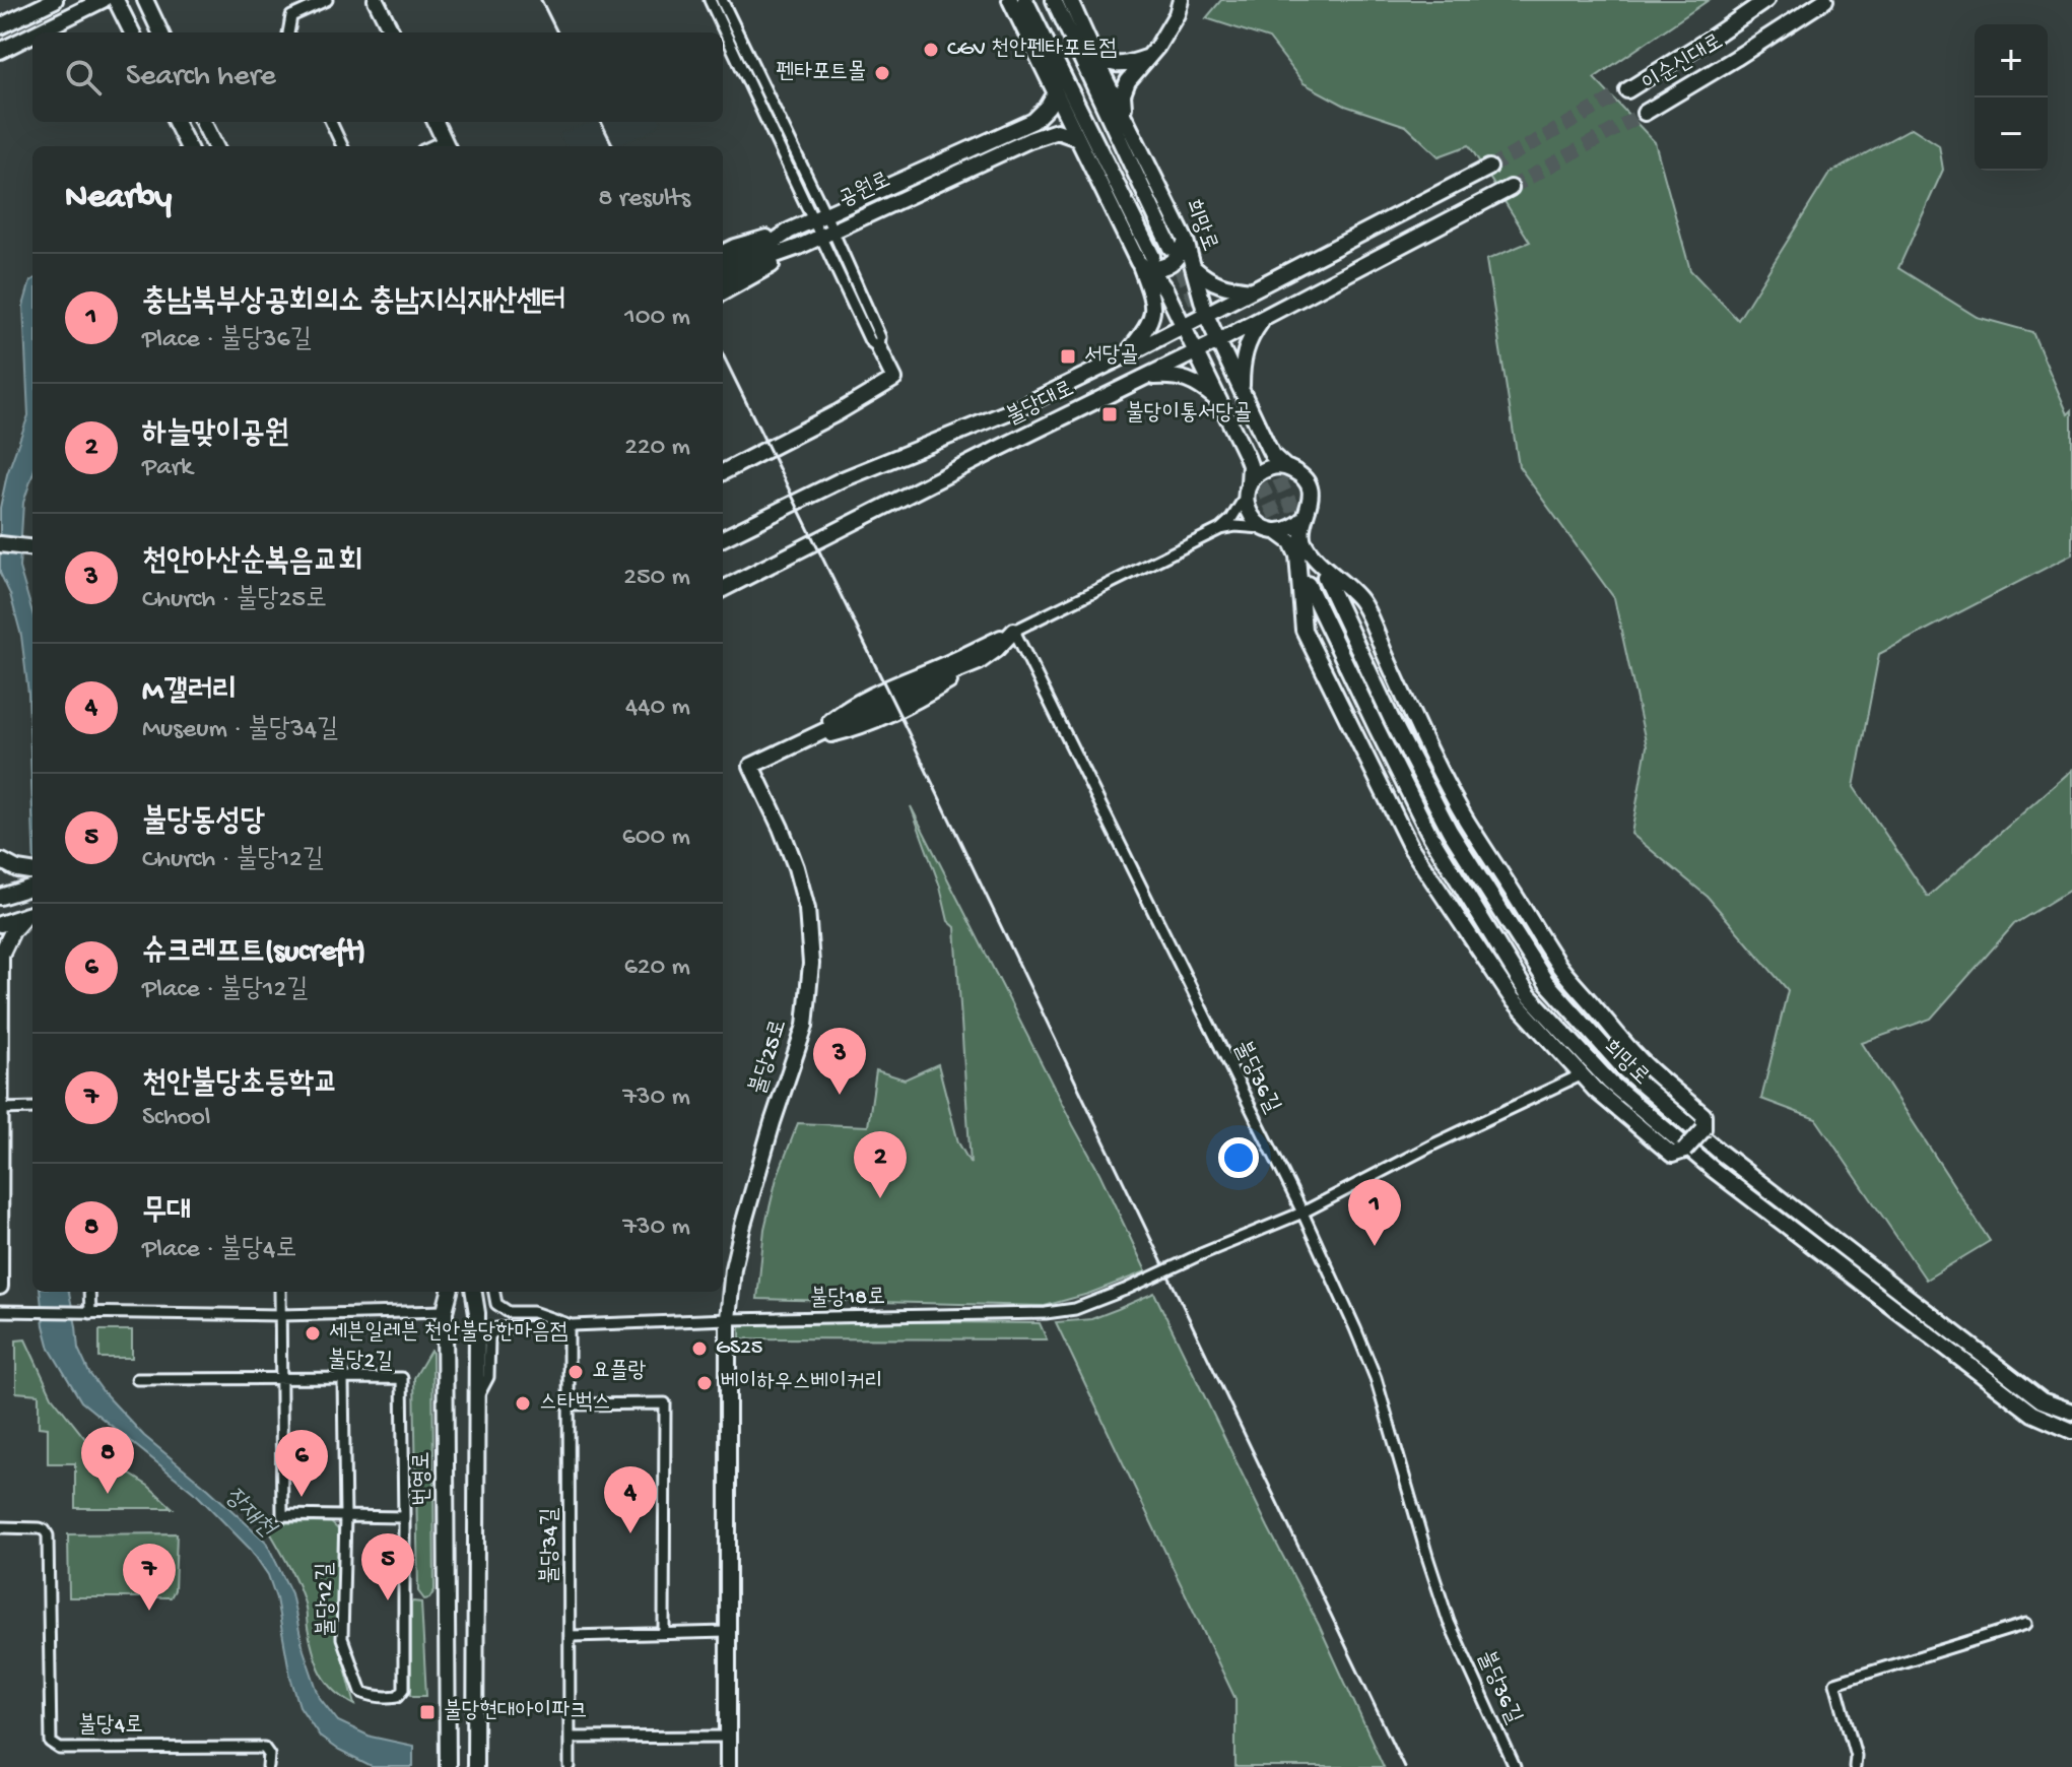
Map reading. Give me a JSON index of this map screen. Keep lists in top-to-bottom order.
{
  "streets": {
    "main road": [
      "이순신대로",
      "공원로",
      "희망로",
      "불당대로",
      "불당25로",
      "번영로"
    ],
    "street": [
      "불당36길",
      "불당18로",
      "불당2길",
      "불당34길",
      "불당12길",
      "불당4로"
    ]
  },
  "crossings": [
    ["희망로", "불당대로"],
    ["불당25로", "불당18로"],
    ["불당36길", "불당18로"],
    ["불당18로", "불당34길"],
    ["불당2길", "불당12길"]
  ],
  "water": ["장재천"],
  "places": {
    "other": [
      "CGV 천안펜타포트점",
      "펜타포트몰",
      "세븐일레븐 천안불당한마음점",
      "GS25",
      "요플랑",
      "베이하우스베이커리",
      "스타벅스"
    ],
    "transit": ["서당골", "불당이통서당골", "불당현대아이파크"]
  },
  "page": {
    "map_buttons": ["+", "−"],
    "search": "Search here",
    "heading": ["Nearby", "8 results"],
    "list": [
      {
        "mark": "1",
        "name": "충남북부상공회의소 충남지식재산센터",
        "note": "Place · 불당36길",
        "value": "100 m"
      },
      {
        "mark": "2",
        "name": "하늘맞이공원",
        "note": "Park",
        "value": "220 m"
      },
      {
        "mark": "3",
        "name": "천안아산순복음교회",
        "note": "Church · 불당25로",
        "value": "250 m"
      },
      {
        "mark": "4",
        "name": "M갤러리",
        "note": "Museum · 불당34길",
        "value": "440 m"
      },
      {
        "mark": "5",
        "name": "불당동성당",
        "note": "Church · 불당12길",
        "value": "600 m"
      },
      {
        "mark": "6",
        "name": "슈크레프트(sucreft)",
        "note": "Place · 불당12길",
        "value": "620 m"
      },
      {
        "mark": "7",
        "name": "천안불당초등학교",
        "note": "School",
        "value": "730 m"
      },
      {
        "mark": "8",
        "name": "무대",
        "note": "Place · 불당4로",
        "value": "730 m"
      }
    ],
    "pins": [
      "3",
      "2",
      "1",
      "8",
      "6",
      "4",
      "5",
      "7"
    ]
  }
}
